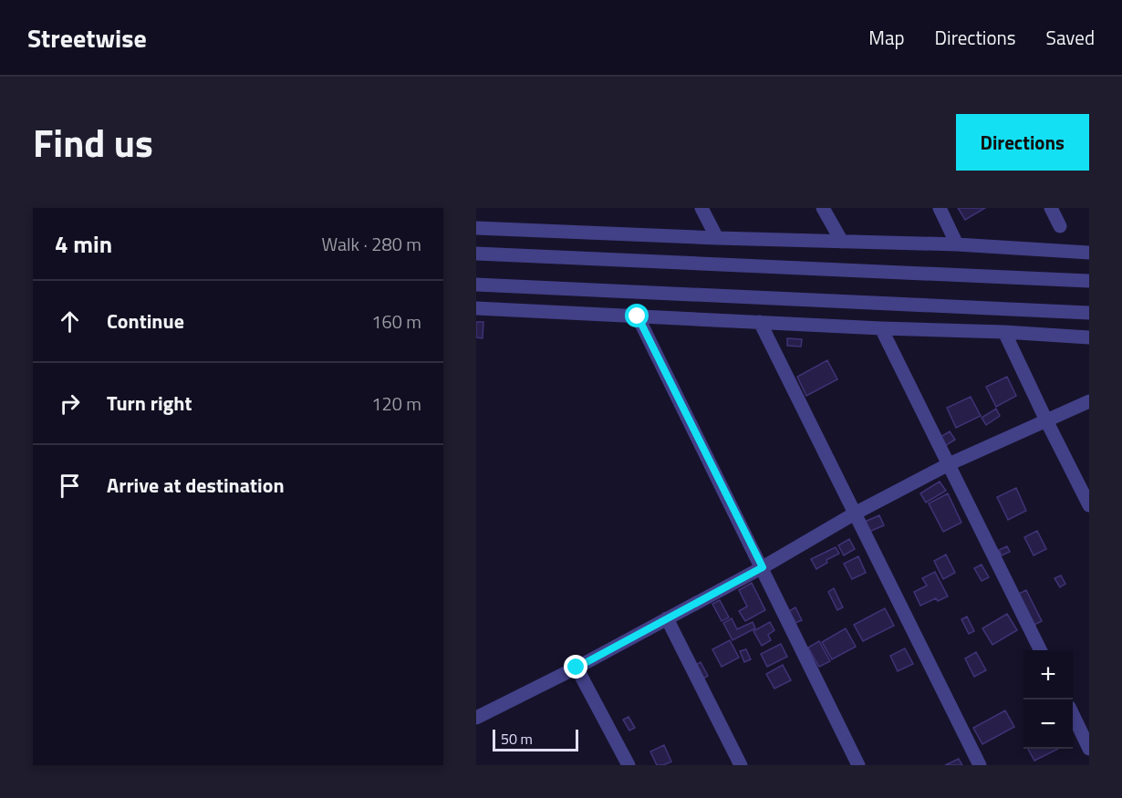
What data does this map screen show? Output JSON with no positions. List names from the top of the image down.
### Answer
{
  "scale_bar": "50 m",
  "page": {
    "header": "Streetwise",
    "nav": ["Map", "Directions", "Saved"],
    "title": "Find us",
    "buttons": "Directions",
    "heading": ["4 min", "Walk · 280 m"],
    "list": [
      ["Continue", "160 m"],
      ["Turn right", "120 m"],
      "Arrive at destination"
    ],
    "map_buttons": ["+", "−"],
    "scale": "50 m"
  }
}
